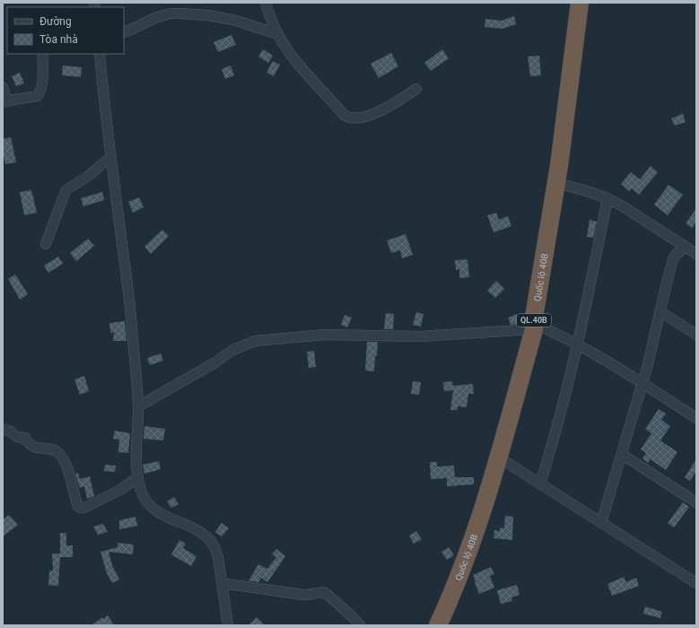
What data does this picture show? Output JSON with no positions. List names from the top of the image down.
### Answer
{
  "streets": {
    "highway": ["Quốc lộ 40B", "QL.40B"]
  },
  "legend": ["Đường", "Tòa nhà"]
}
